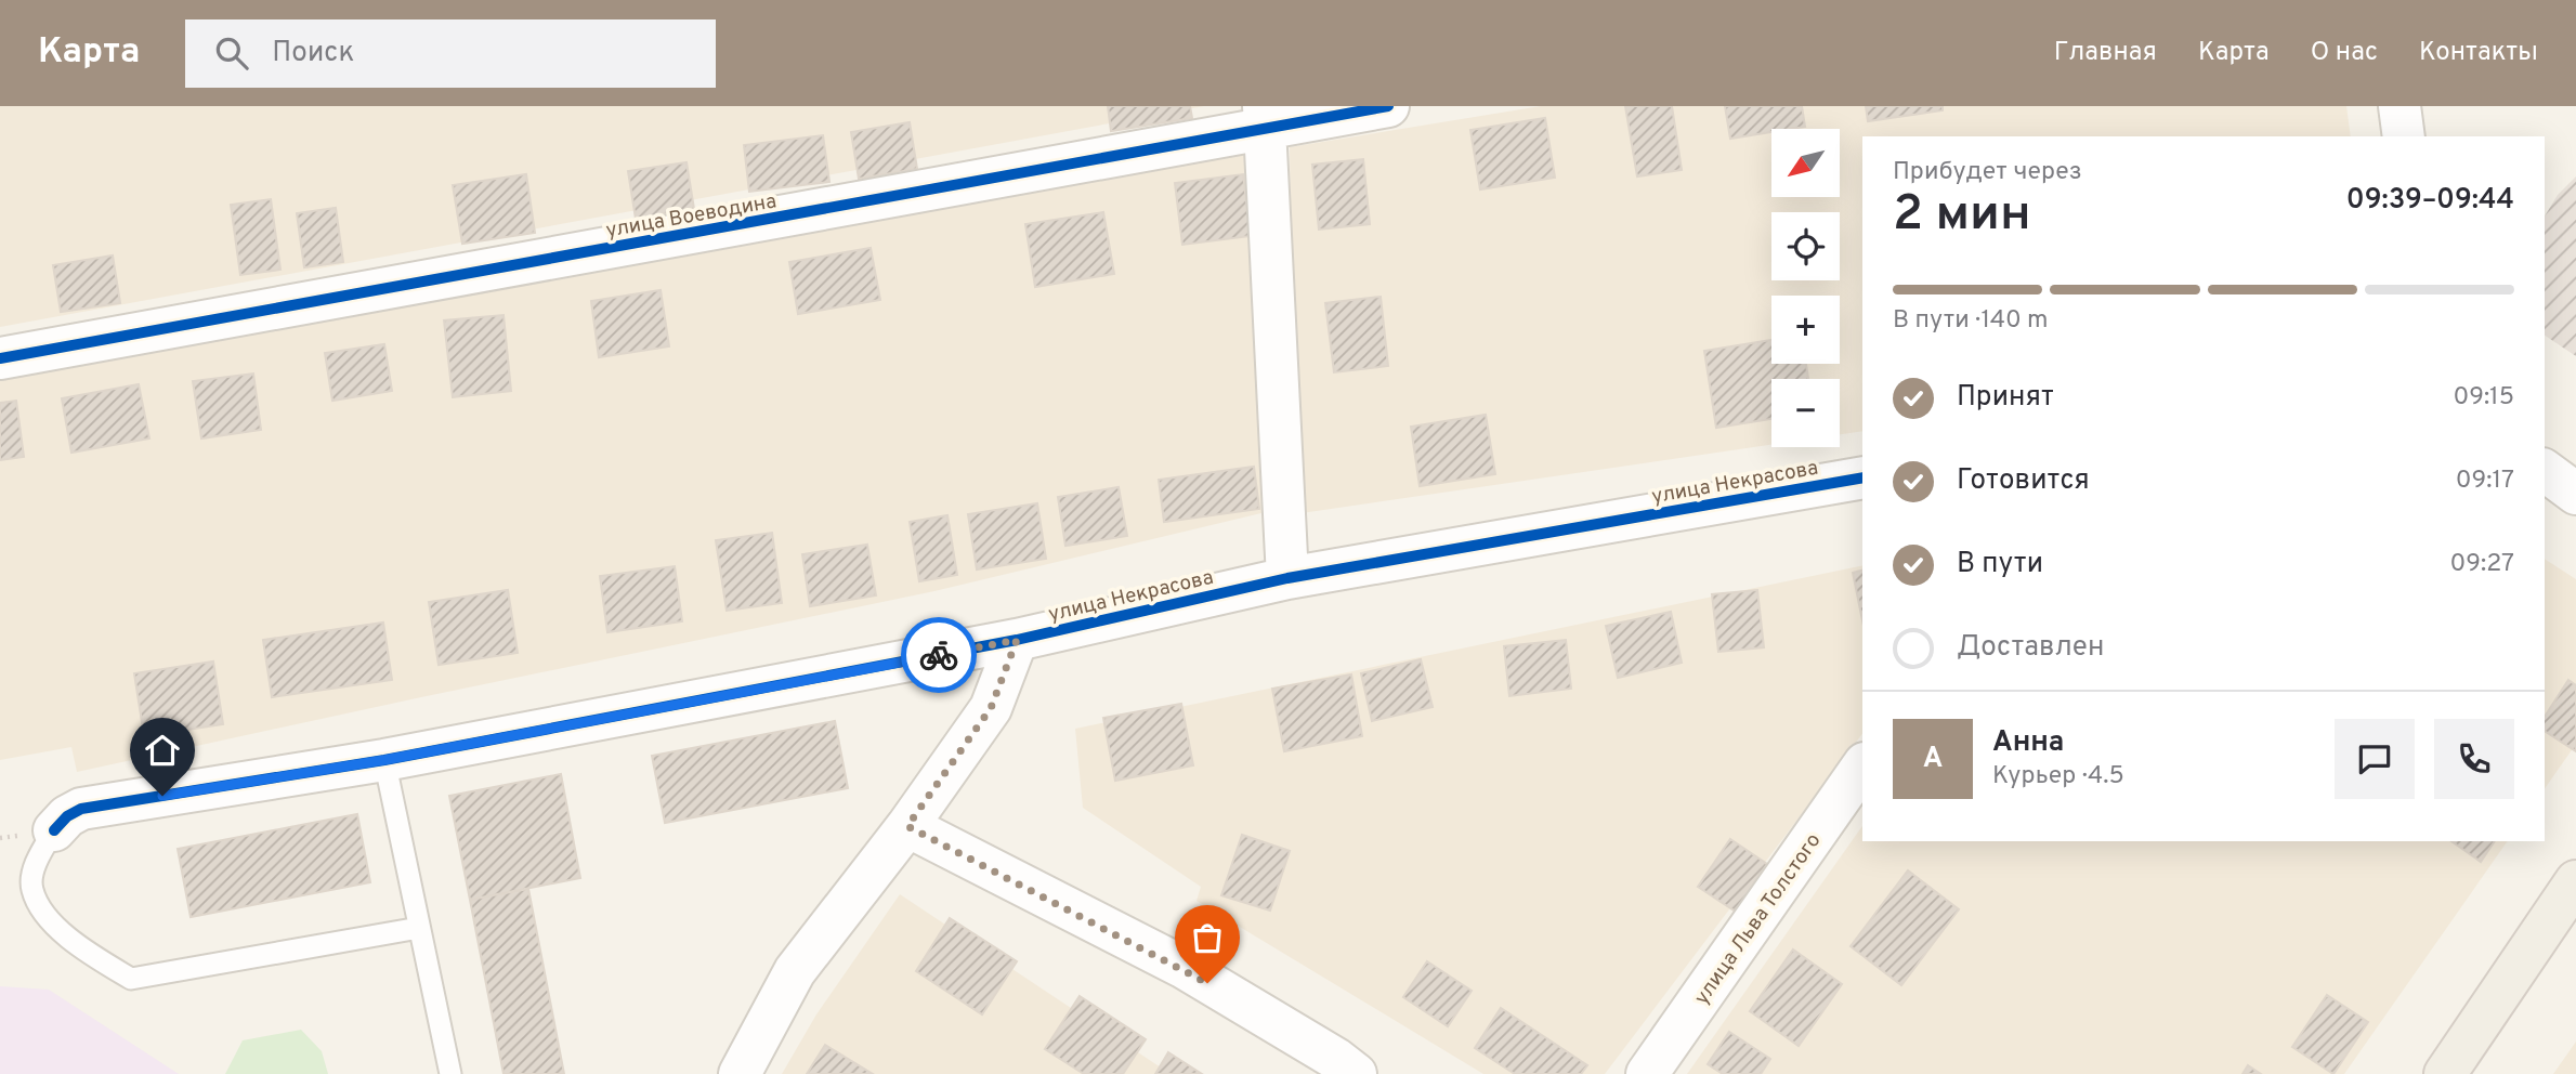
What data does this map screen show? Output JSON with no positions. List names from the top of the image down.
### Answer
{
  "streets": {
    "street": ["улица Воеводина", "улица Некрасова", "улица Льва Толстого"]
  },
  "north": "bottom left",
  "page": {
    "header": "Карта",
    "search": "Поиск",
    "nav": [
      "Главная",
      "Карта",
      "О нас",
      "Контакты"
    ],
    "map_buttons": ["+", "−"],
    "heading": ["2 мин", "Прибудет через", "09:39–09:44"],
    "panel": ["Анна", "Курьер · 4.5"],
    "bar": "В пути · 140 m",
    "list": [
      ["Принят", "09:15"],
      ["Готовится", "09:17"],
      ["В пути", "09:27"],
      "Доставлен"
    ],
    "round": "А"
  }
}
